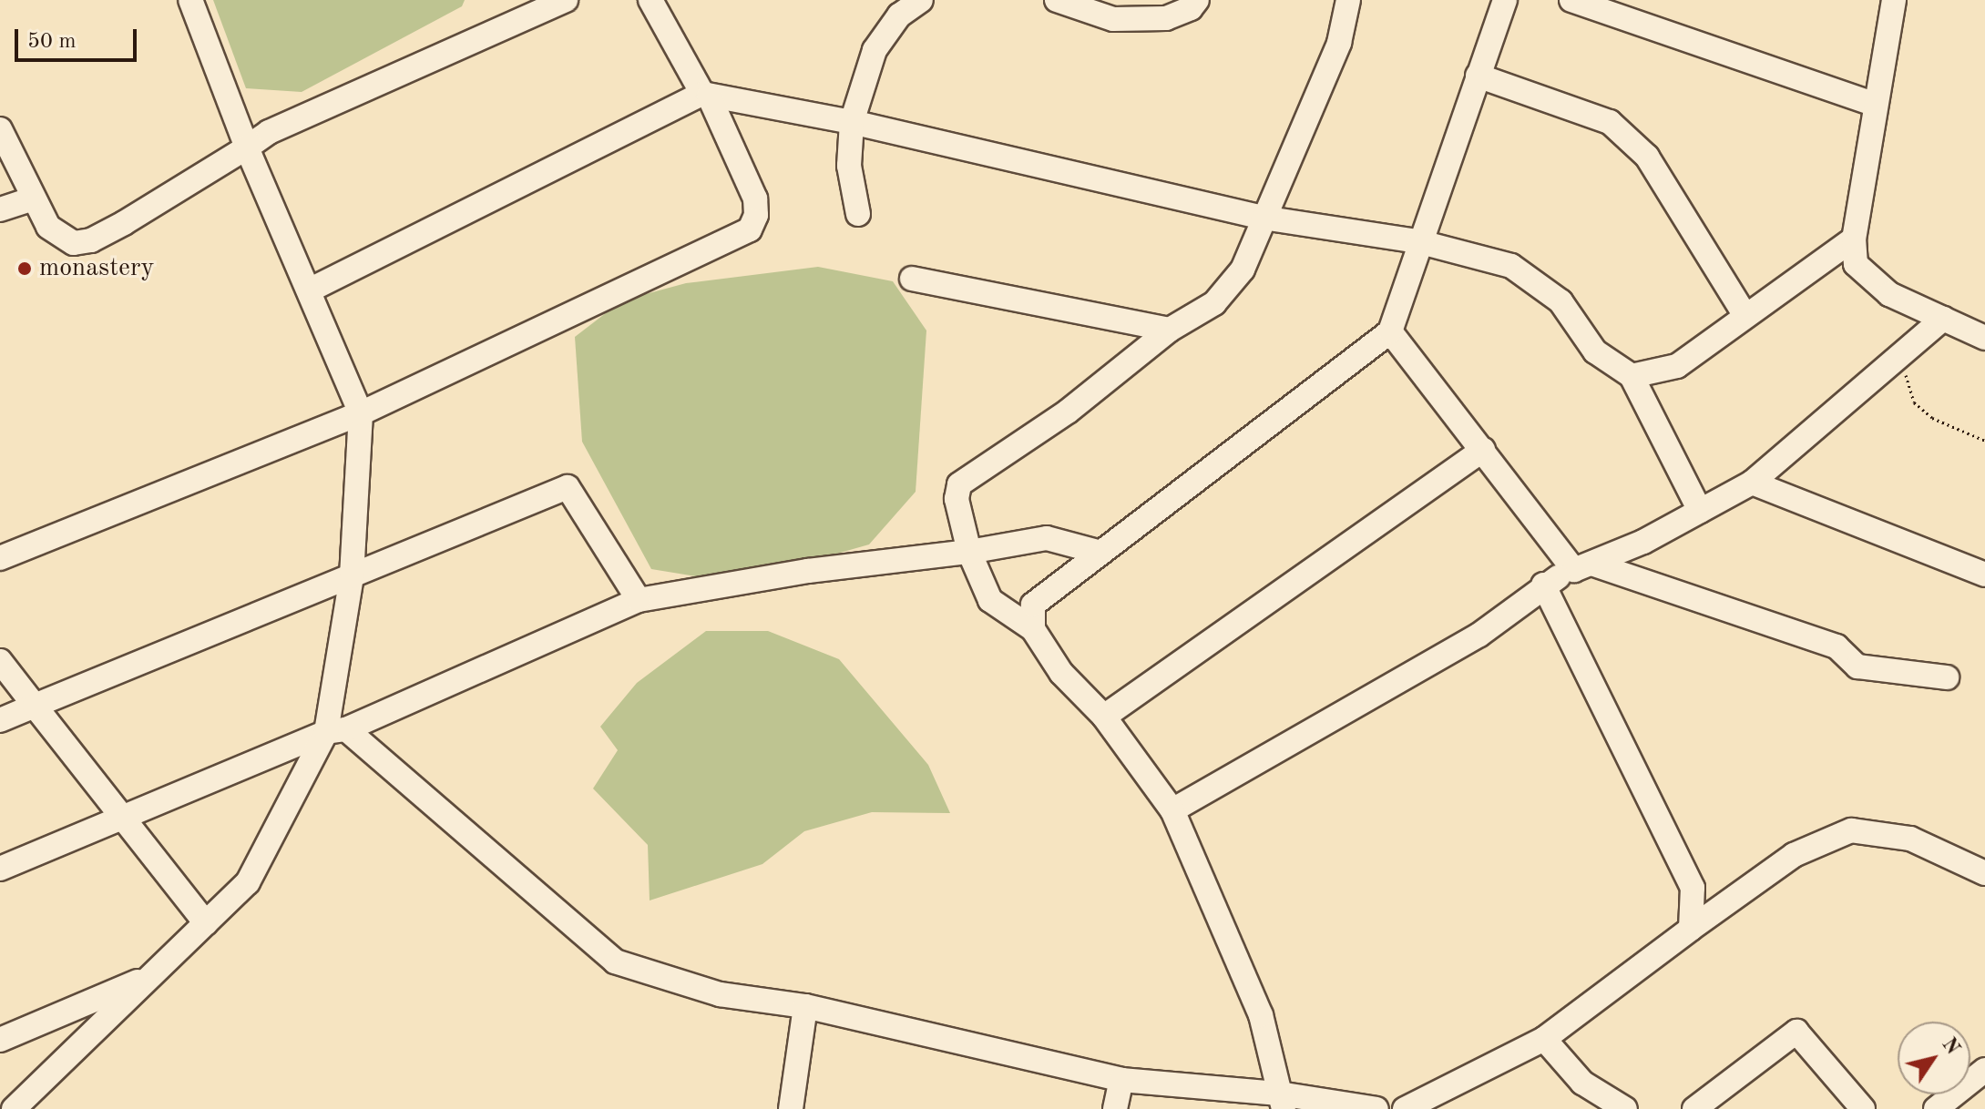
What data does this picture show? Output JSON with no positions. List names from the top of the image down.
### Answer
{
  "places": ["monastery"],
  "scale_bar": "50 m",
  "north": "top right"
}
